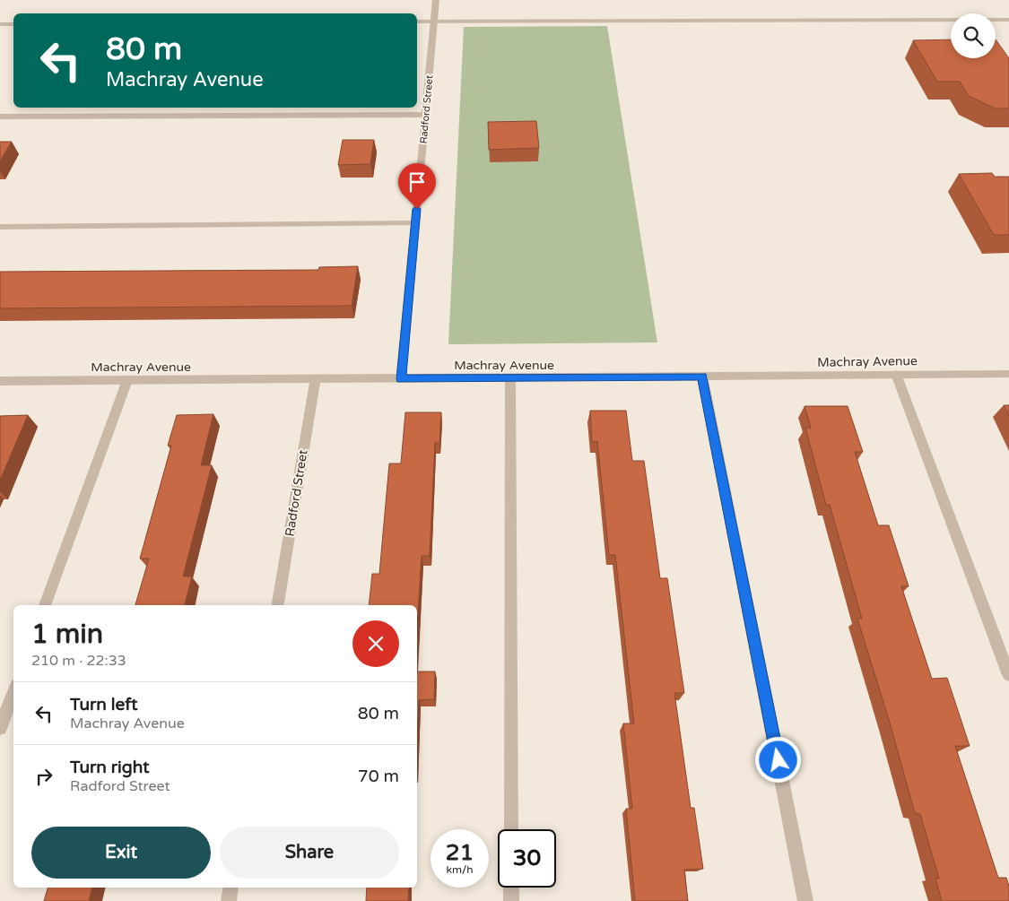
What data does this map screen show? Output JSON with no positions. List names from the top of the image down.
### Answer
{
  "streets": {
    "street": ["Radford Street", "Machray Avenue"]
  },
  "crossings": [
    ["Radford Street", "Machray Avenue"]
  ],
  "page": {
    "turn": ["80 m", "Machray Avenue"],
    "heading": ["1 min", "210 m · 22:33"],
    "list": [
      {
        "name": "Turn left",
        "note": "Machray Avenue",
        "value": "80 m"
      },
      {
        "name": "Turn right",
        "note": "Radford Street",
        "value": "70 m"
      }
    ],
    "buttons": ["Exit", "Share"],
    "speed": "21 km/h",
    "limit": "30"
  }
}
